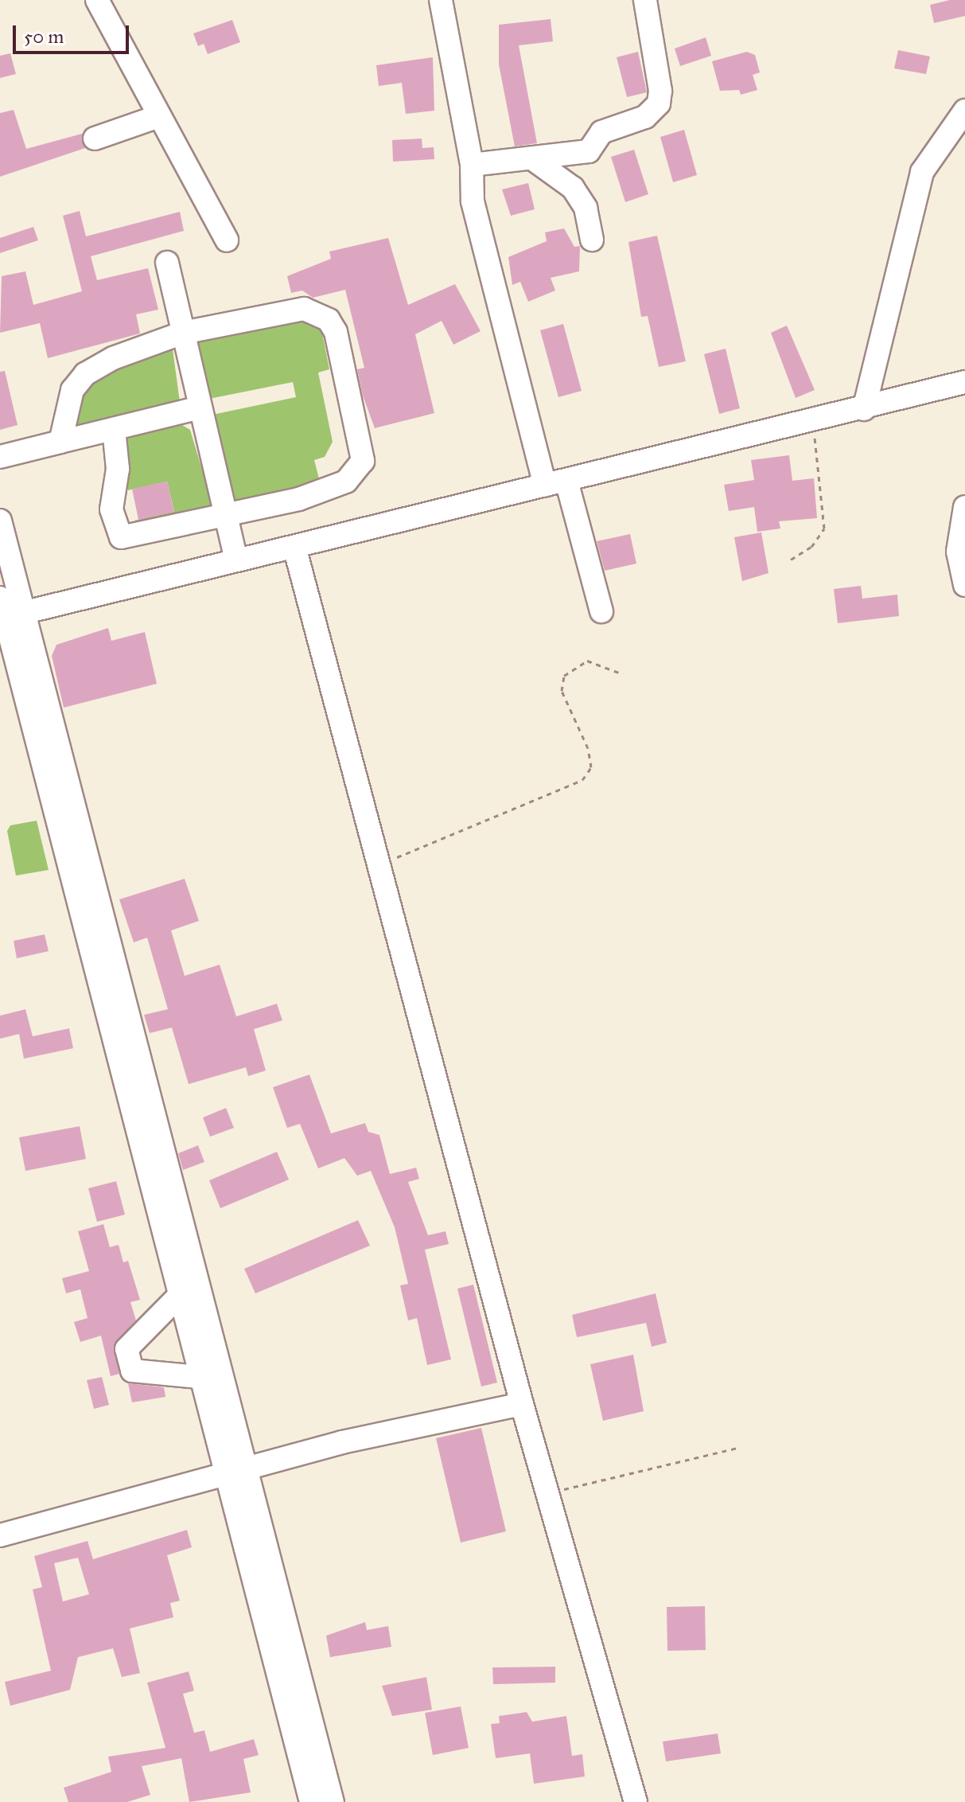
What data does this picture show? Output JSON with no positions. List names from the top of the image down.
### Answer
{
  "scale_bar": "50 m"
}
